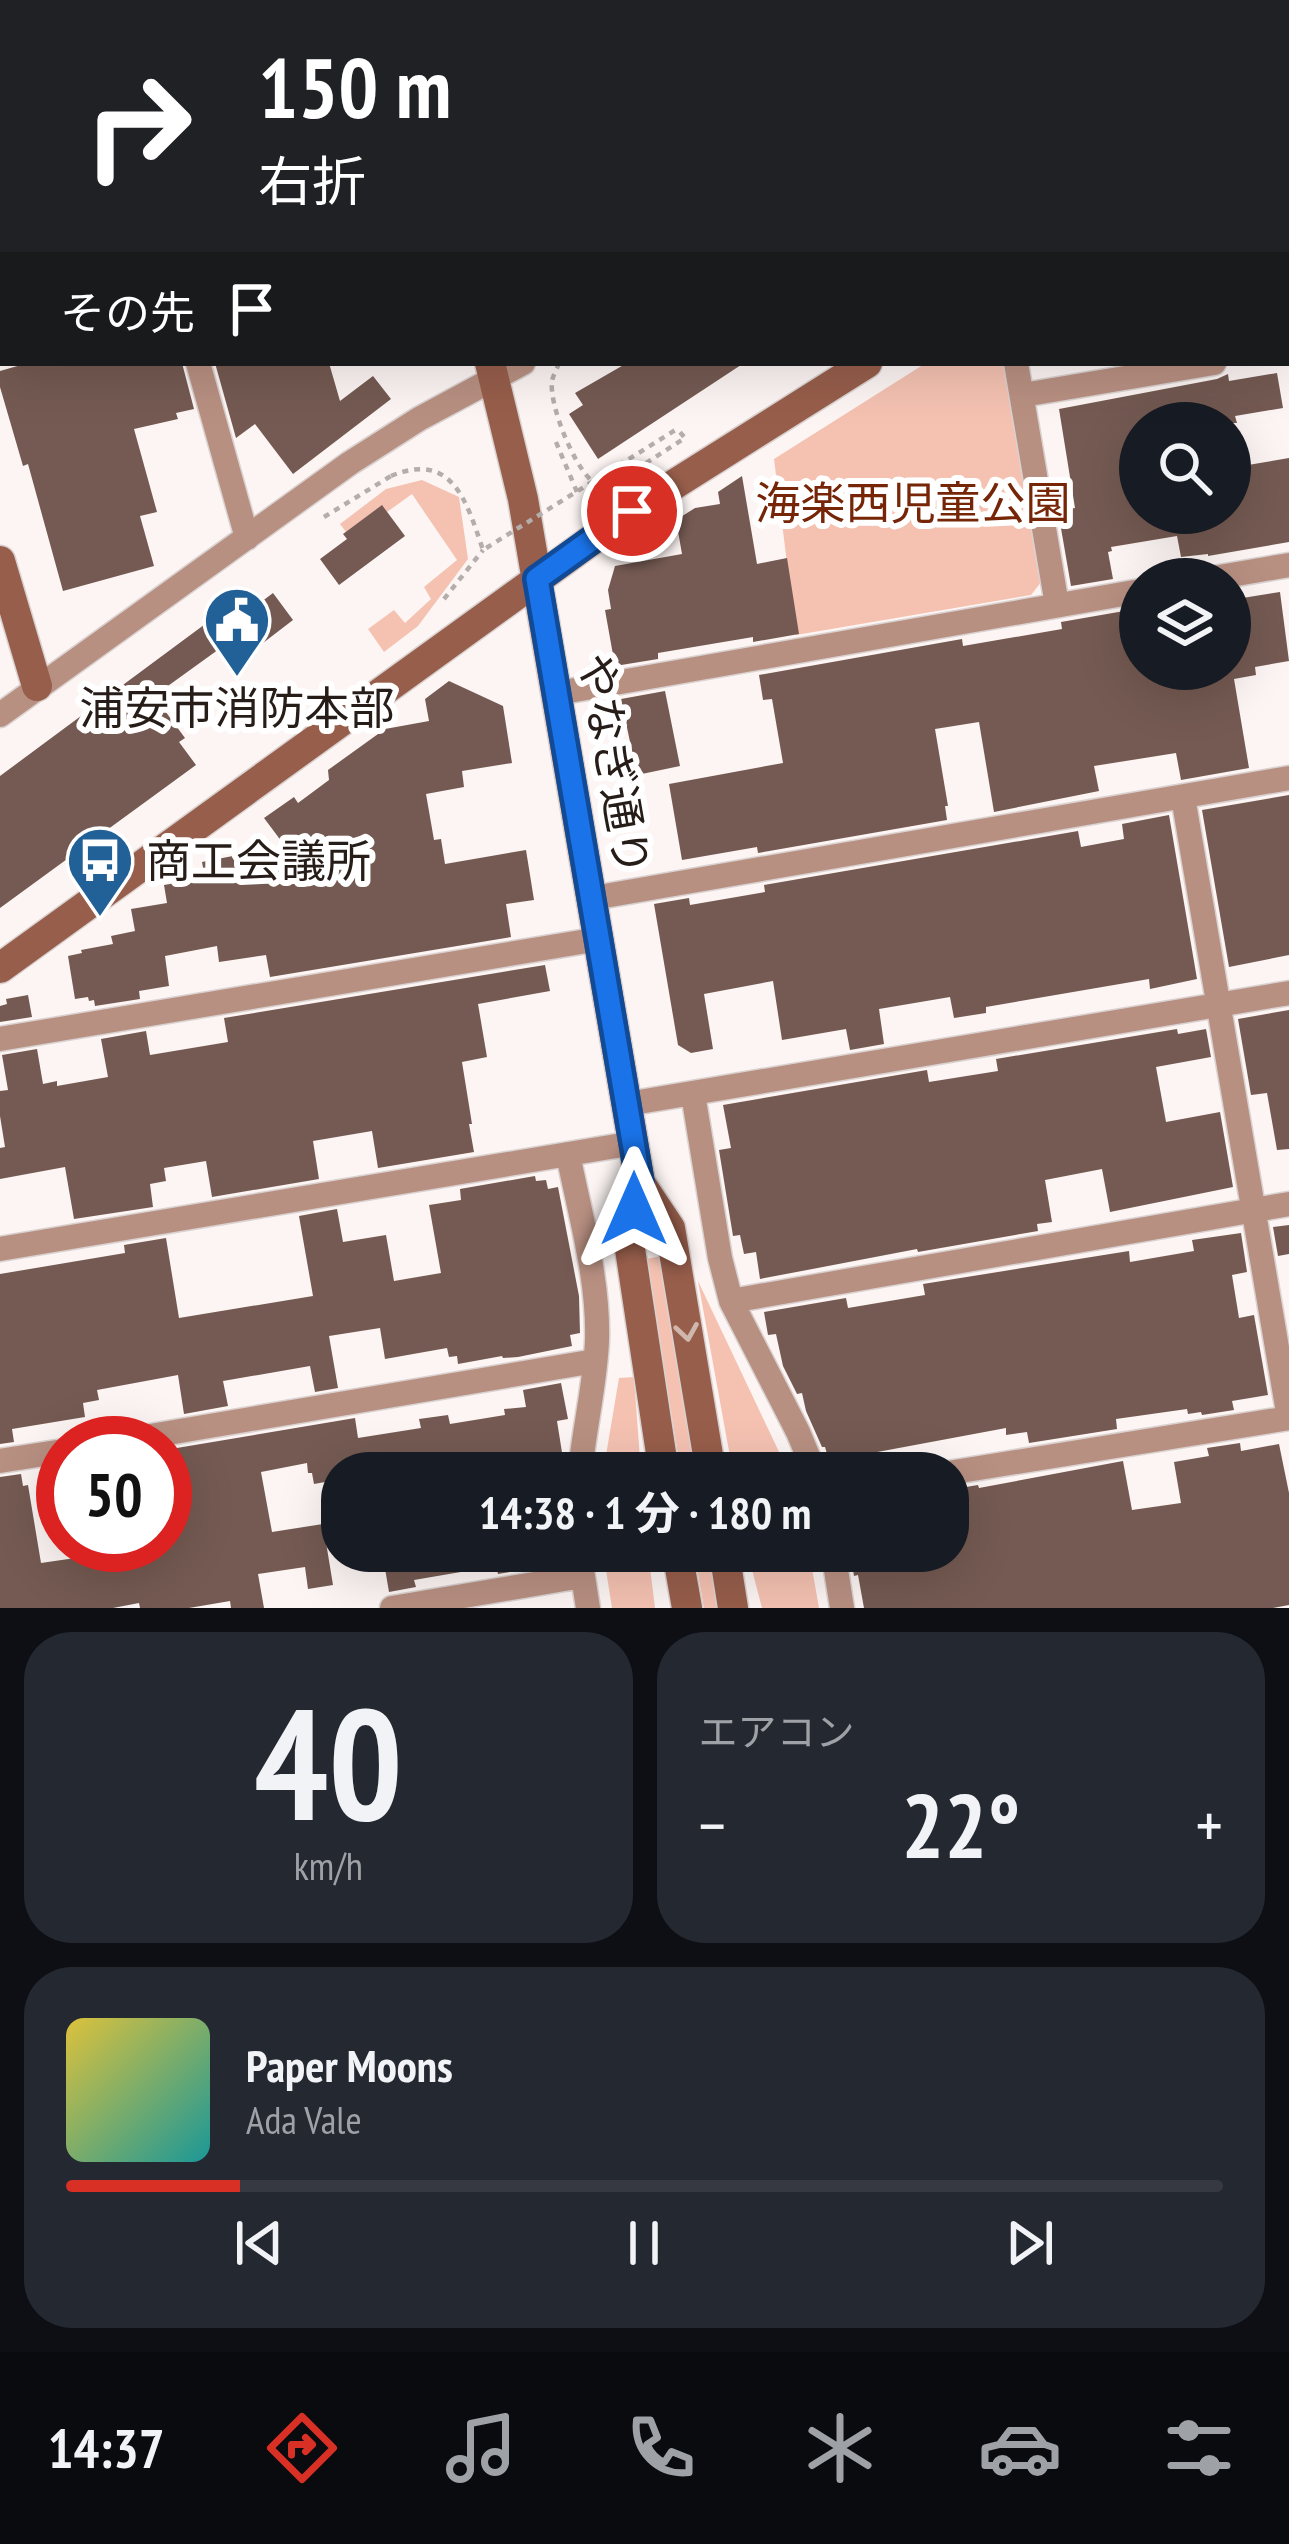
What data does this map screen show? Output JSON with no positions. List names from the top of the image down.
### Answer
{
  "streets": {
    "main road": ["やなぎ通り"]
  },
  "parks": ["海楽西児童公園"],
  "places": {
    "public building": ["浦安市消防本部"],
    "bus stop": ["商工会議所"]
  },
  "page": {
    "turn": ["150 m", "右折"],
    "then": "その先",
    "limit": "50",
    "trip": "14:38 · 1 分 · 180 m",
    "tile": [
      ["40", "km/h"],
      "エアコン"
    ],
    "heat": ["−", "22°", "+"],
    "song": ["Paper Moons", "Ada Vale"],
    "tabs": "14:37"
  }
}
